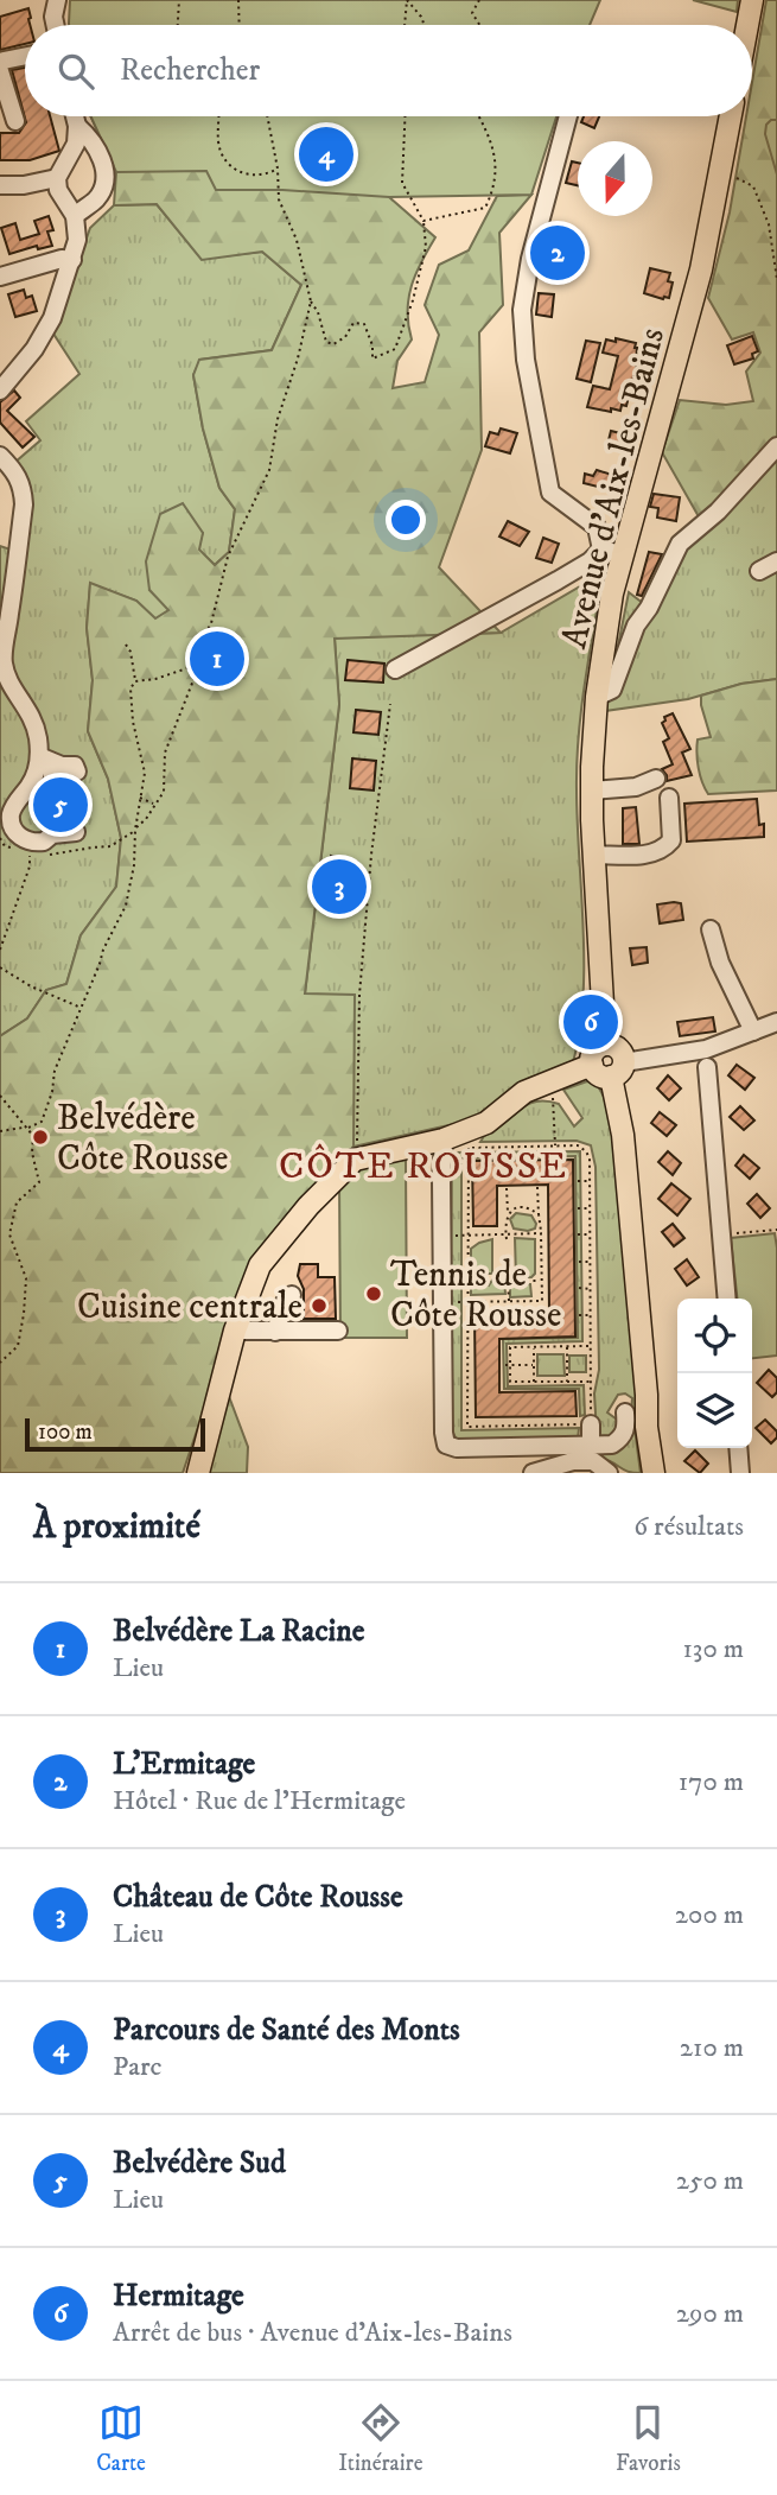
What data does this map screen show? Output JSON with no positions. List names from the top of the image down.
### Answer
{
  "streets": {
    "main road": ["Avenue d'Aix-les-Bains"]
  },
  "districts": ["CÔTE ROUSSE"],
  "places": ["Belvédère Côte Rousse", "Tennis de Côte Rousse", "Cuisine centrale"],
  "scale_bar": "100 m",
  "north": "bottom",
  "page": {
    "search": "Rechercher",
    "pins": [
      "4",
      "2",
      "1",
      "5",
      "3",
      "6"
    ],
    "scale": "100 m",
    "heading": ["À proximité", "6 résultats"],
    "list": [
      {
        "mark": "1",
        "name": "Belvédère La Racine",
        "note": "Lieu",
        "value": "130 m"
      },
      {
        "mark": "2",
        "name": "L'Ermitage",
        "note": "Hôtel · Rue de l'Hermitage",
        "value": "170 m"
      },
      {
        "mark": "3",
        "name": "Château de Côte Rousse",
        "note": "Lieu",
        "value": "200 m"
      },
      {
        "mark": "4",
        "name": "Parcours de Santé des Monts",
        "note": "Parc",
        "value": "210 m"
      },
      {
        "mark": "5",
        "name": "Belvédère Sud",
        "note": "Lieu",
        "value": "250 m"
      },
      {
        "mark": "6",
        "name": "Hermitage",
        "note": "Arrêt de bus · Avenue d'Aix-les-Bains",
        "value": "290 m"
      }
    ],
    "nav": ["Carte", "Itinéraire", "Favoris"]
  }
}
